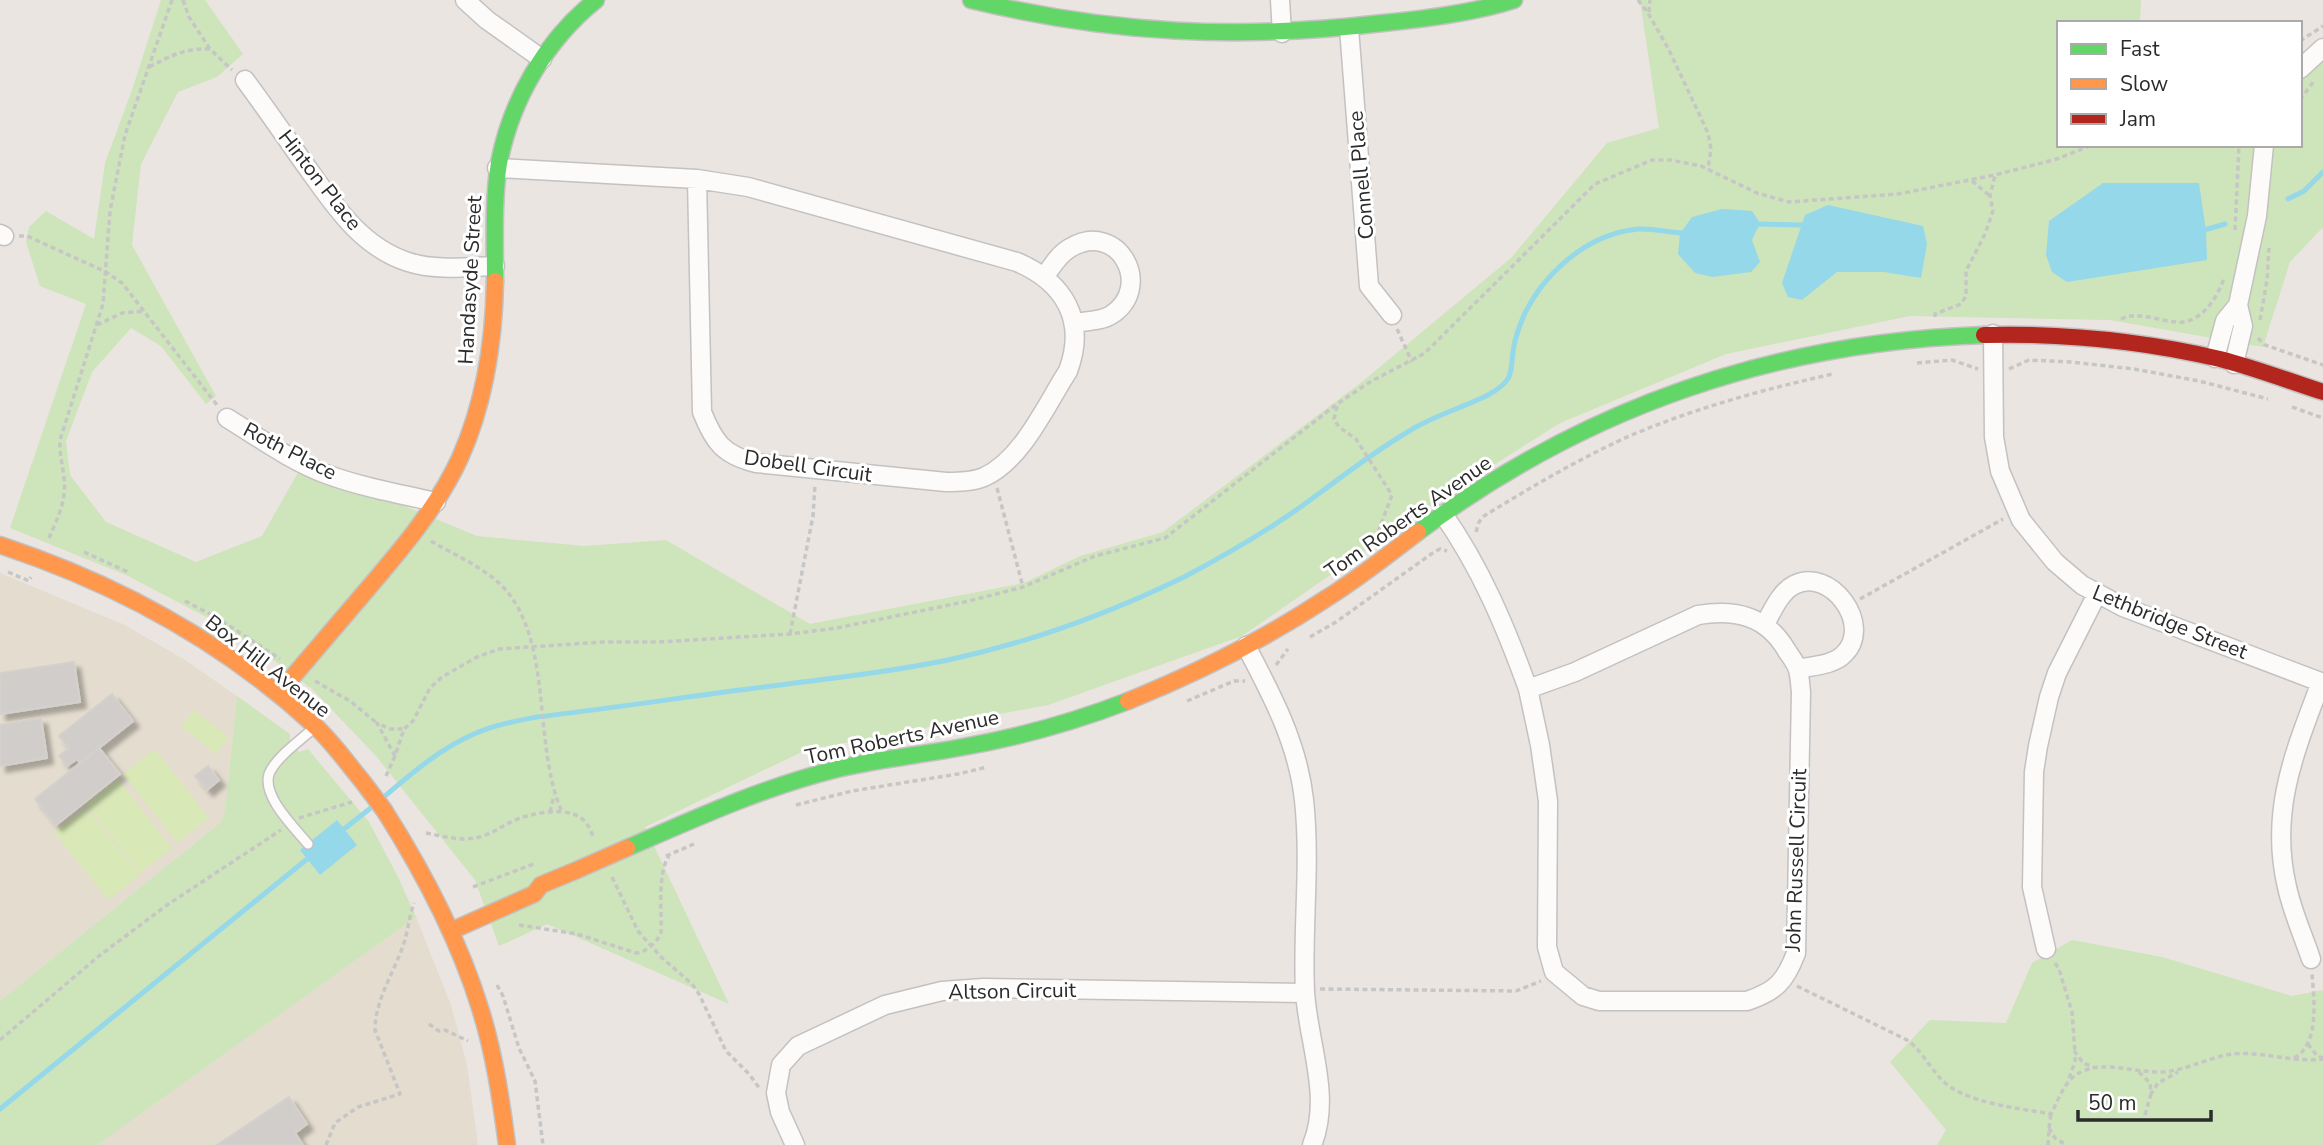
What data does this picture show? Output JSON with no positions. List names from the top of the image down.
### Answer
{
  "streets": {
    "street": [
      "Connell Place",
      "Hinton Place",
      "Handasyde Street",
      "Roth Place",
      "Dobell Circuit",
      "Tom Roberts Avenue",
      "Lethbridge Street",
      "Box Hill Avenue",
      "John Russell Circuit",
      "Altson Circuit"
    ]
  },
  "crossings": [
    ["Hinton Place", "Handasyde Street"],
    ["Handasyde Street", "Roth Place"],
    ["Handasyde Street", "Box Hill Avenue"],
    ["Tom Roberts Avenue", "Lethbridge Street"],
    ["Tom Roberts Avenue", "Box Hill Avenue"]
  ],
  "legend": ["Fast", "Slow", "Jam"],
  "scale_bar": "50 m"
}
